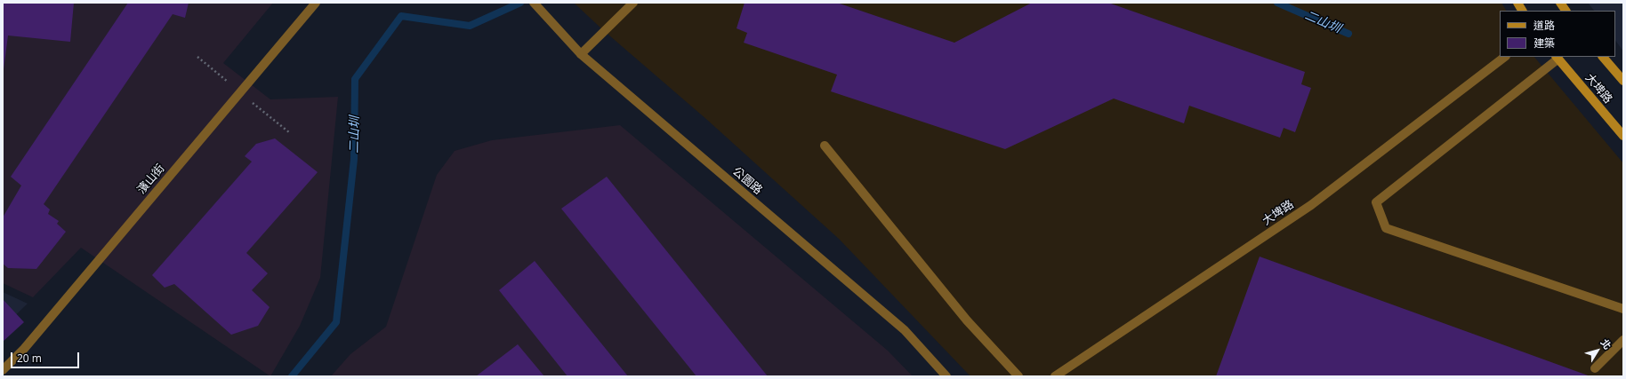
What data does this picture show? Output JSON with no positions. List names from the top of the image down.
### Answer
{
  "streets": {
    "main road": ["大埤路"],
    "street": ["濱山街", "公園路"]
  },
  "water": ["二山圳"],
  "legend": ["道路", "建築"],
  "scale_bar": "20 m",
  "north": "top right"
}
